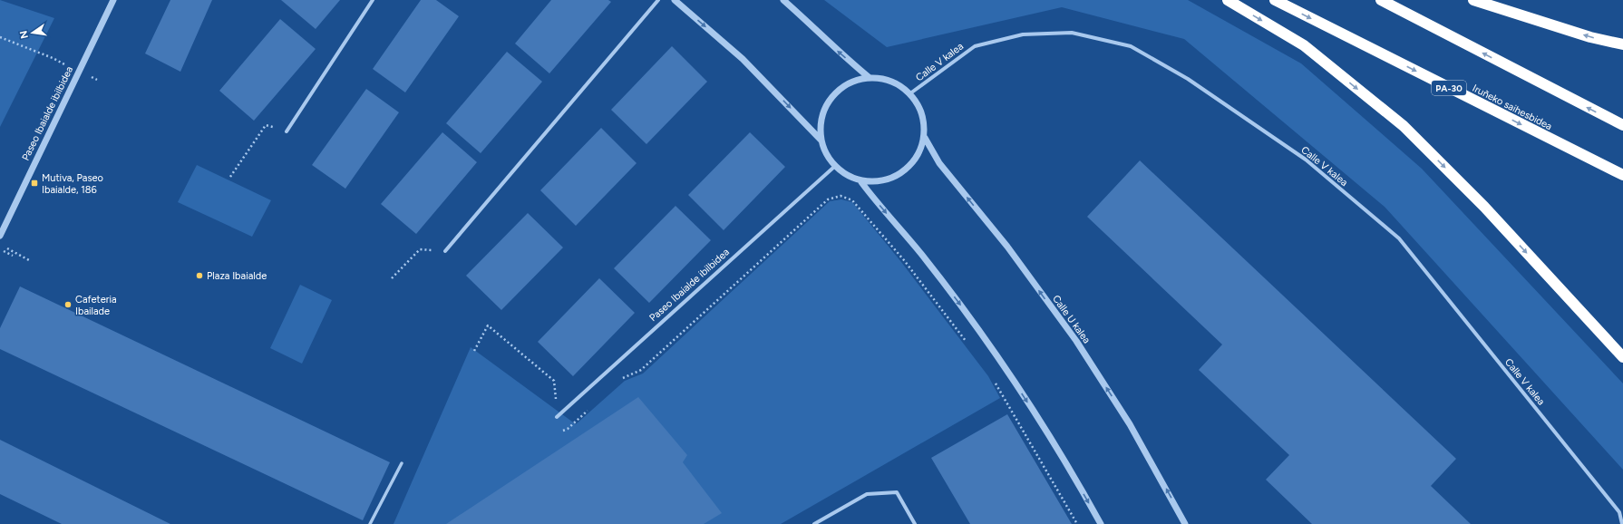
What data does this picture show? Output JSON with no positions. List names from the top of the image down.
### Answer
{
  "streets": {
    "highway": ["PA-30", "Iruñeko saihesbidea"],
    "street": ["Calle V kalea", "Paseo Ibaialde ibilbidea", "Calle U kalea"]
  },
  "crossings": [
    ["Calle V kalea", "Paseo Ibaialde ibilbidea"],
    ["Calle V kalea", "Calle U kalea"],
    ["Paseo Ibaialde ibilbidea", "Calle U kalea"]
  ],
  "one_way": ["Calle U kalea"],
  "places": {
    "transit": ["Mutiva, Paseo Ibaialde, 186"],
    "other": ["Plaza Ibaialde", "Cafeteria Ibailade"]
  },
  "north": "left"
}
